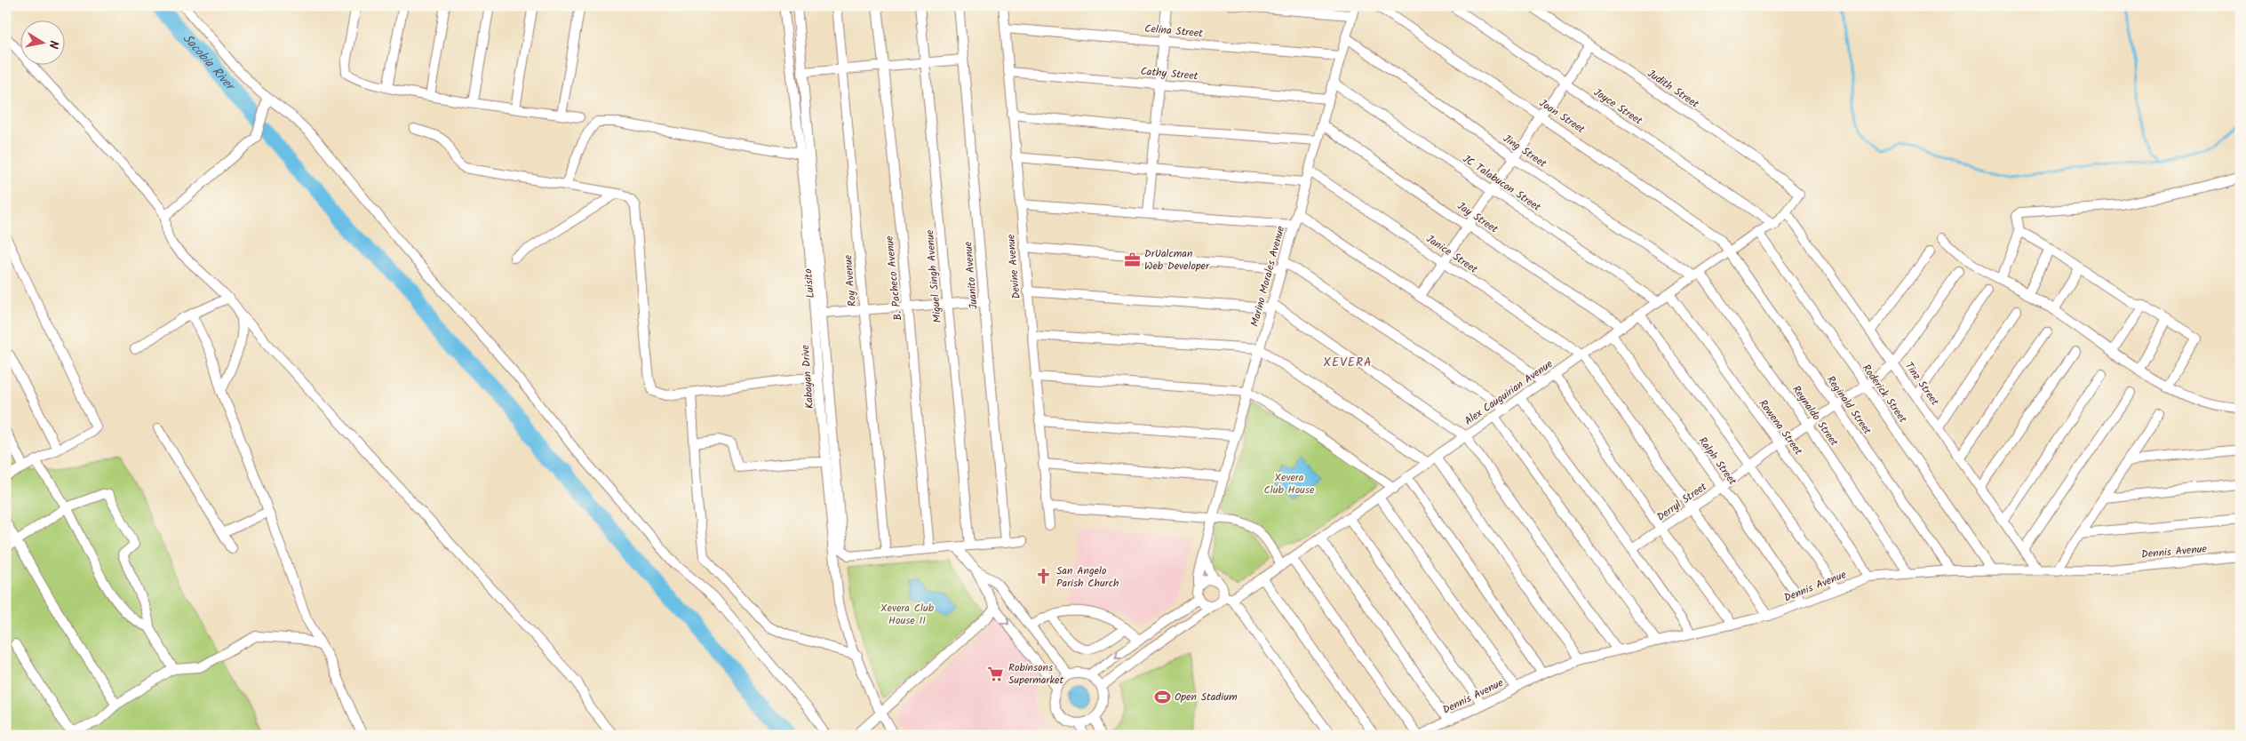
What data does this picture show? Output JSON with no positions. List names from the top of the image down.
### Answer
{
  "streets": {
    "street": [
      "Celina Street",
      "Cathy Street",
      "Judith Street",
      "Joyce Street",
      "Joan Street",
      "Jing Street",
      "JC Talabucon Street",
      "Jay Street",
      "Janice Street",
      "Devine Avenue",
      "Juanito Avenue",
      "Miguel Singh Avenue",
      "Marino Morales Avenue",
      "B. Pacheco Avenue",
      "Roy Avenue",
      "Luisito",
      "Kabayan Drive",
      "Tinz Street",
      "Alex Cauguirian Avenue",
      "Roderick Street",
      "Reginald Street",
      "Reynaldo Street",
      "Rowena Street",
      "Ralph Street",
      "Derryl Street",
      "Dennis Avenue"
    ]
  },
  "crossings": [
    ["Celina Street", "Devine Avenue"],
    ["Celina Street", "Marino Morales Avenue"],
    ["Cathy Street", "Devine Avenue"],
    ["Cathy Street", "Marino Morales Avenue"],
    ["Judith Street", "Alex Cauguirian Avenue"],
    ["Joyce Street", "Alex Cauguirian Avenue"],
    ["Joan Street", "Alex Cauguirian Avenue"],
    ["Joan Street", "Reginald Street"],
    ["Jing Street", "Marino Morales Avenue"],
    ["Jing Street", "Alex Cauguirian Avenue"],
    ["Jing Street", "Reynaldo Street"],
    ["JC Talabucon Street", "Marino Morales Avenue"],
    ["JC Talabucon Street", "Alex Cauguirian Avenue"],
    ["Jay Street", "Marino Morales Avenue"],
    ["Jay Street", "Alex Cauguirian Avenue"],
    ["Janice Street", "Marino Morales Avenue"],
    ["Janice Street", "Alex Cauguirian Avenue"],
    ["Janice Street", "Derryl Street"],
    ["Janice Street", "Dennis Avenue"],
    ["Marino Morales Avenue", "Alex Cauguirian Avenue"],
    ["Roy Avenue", "Luisito"],
    ["Tinz Street", "Alex Cauguirian Avenue"],
    ["Tinz Street", "Derryl Street"],
    ["Tinz Street", "Dennis Avenue"],
    ["Alex Cauguirian Avenue", "Roderick Street"],
    ["Alex Cauguirian Avenue", "Reginald Street"],
    ["Alex Cauguirian Avenue", "Reynaldo Street"],
    ["Alex Cauguirian Avenue", "Rowena Street"],
    ["Alex Cauguirian Avenue", "Ralph Street"],
    ["Roderick Street", "Derryl Street"],
    ["Roderick Street", "Dennis Avenue"],
    ["Reginald Street", "Derryl Street"],
    ["Reginald Street", "Dennis Avenue"],
    ["Reynaldo Street", "Derryl Street"],
    ["Reynaldo Street", "Dennis Avenue"],
    ["Rowena Street", "Derryl Street"],
    ["Rowena Street", "Dennis Avenue"],
    ["Ralph Street", "Derryl Street"],
    ["Ralph Street", "Dennis Avenue"]
  ],
  "districts": ["XEVERA"],
  "water": ["Sacobia River"],
  "parks": ["Xevera Club House", "Xevera Club House II"],
  "places": {
    "office": ["DrUalcman Web Developer"],
    "church": ["San Angelo Parish Church"],
    "supermarket": ["Robinsons Supermarket"],
    "sports": ["Open Stadium"]
  },
  "north": "right"
}
